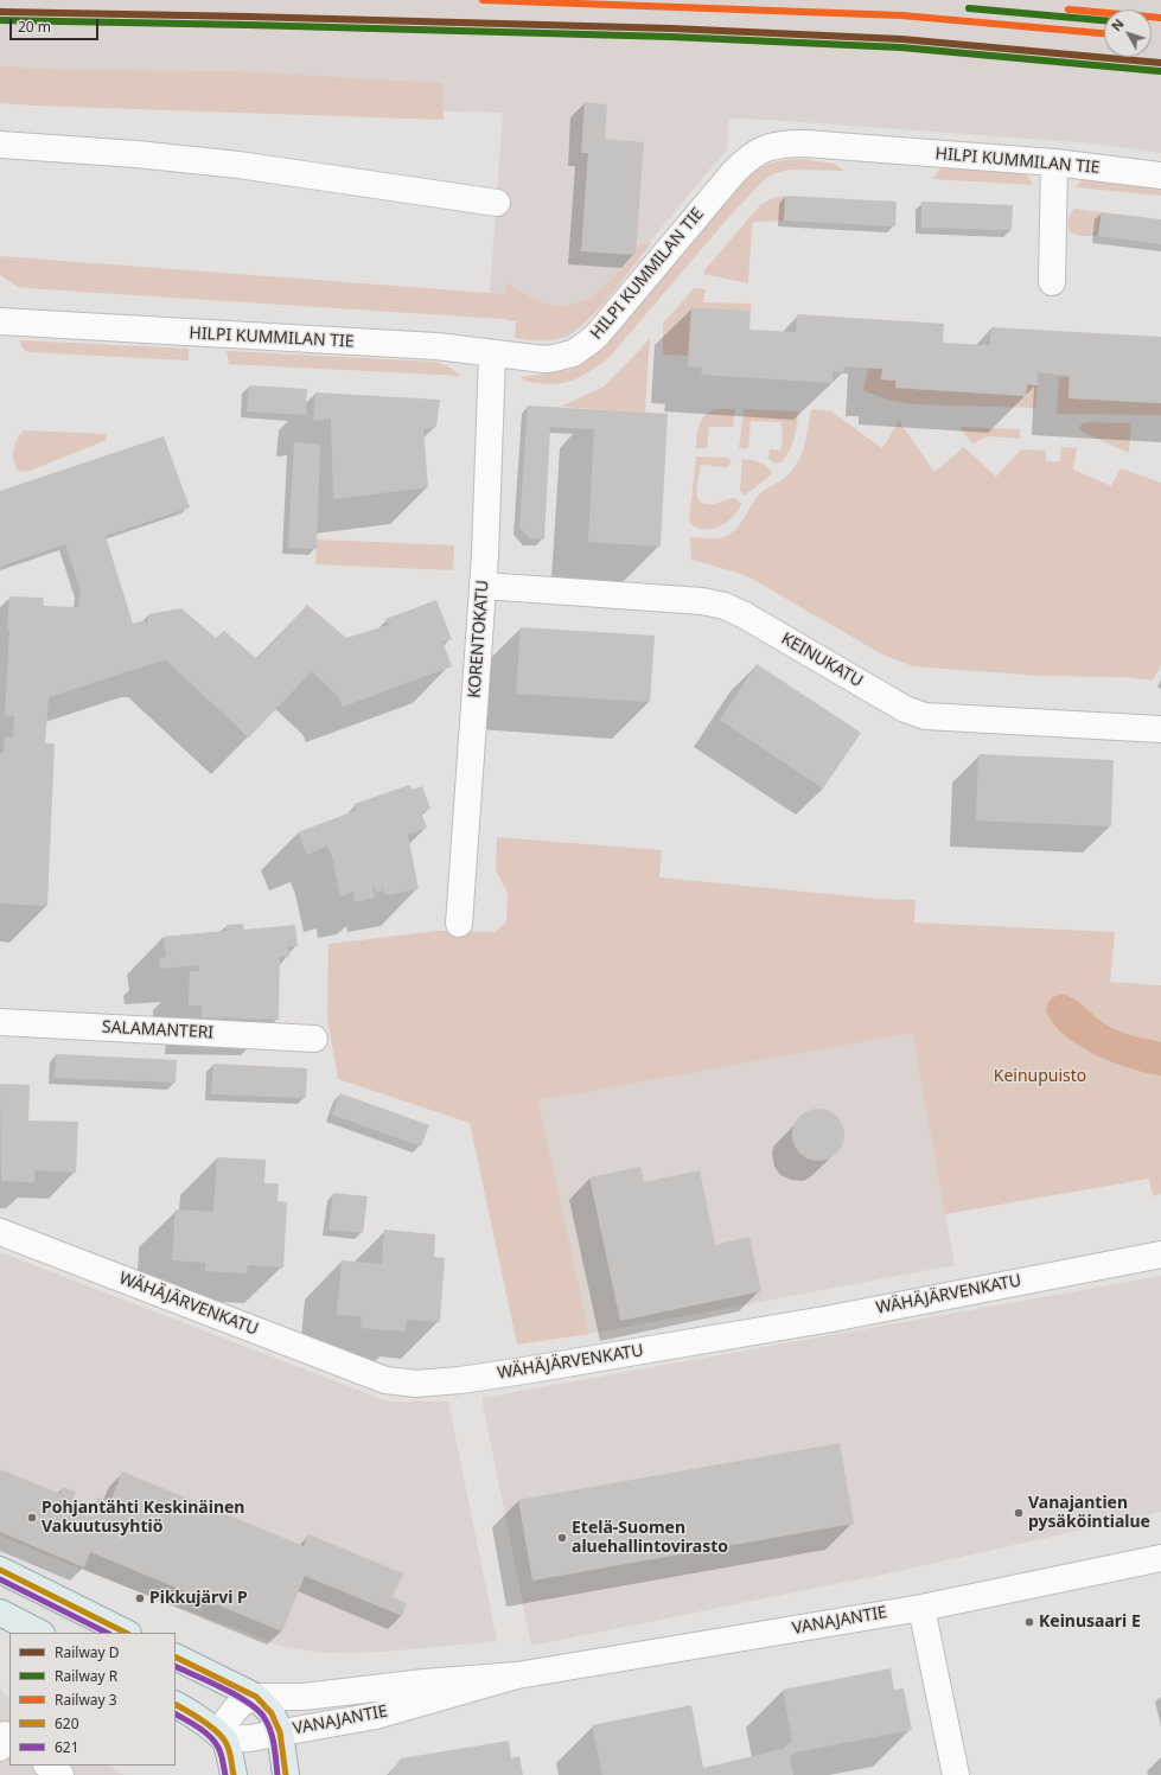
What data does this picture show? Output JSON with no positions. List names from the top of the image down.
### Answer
{
  "streets": {
    "street": [
      "HILPI KUMMILAN TIE",
      "KORENTOKATU",
      "KEINUKATU",
      "SALAMANTERI",
      "WÄHÄJÄRVENKATU",
      "VANAJANTIE"
    ]
  },
  "crossings": [
    ["HILPI KUMMILAN TIE", "KORENTOKATU"],
    ["KORENTOKATU", "KEINUKATU"]
  ],
  "parks": ["Keinupuisto"],
  "places": [
    "Vanajantien pysäköintialue",
    "Pohjantähti Keskinäinen Vakuutusyhtiö",
    "Etelä-Suomen aluehallintovirasto",
    "Pikkujärvi P",
    "Keinusaari E"
  ],
  "lines": [
    "rail line 3",
    "rail line R",
    "rail line D",
    "transit line 620",
    "transit line 621"
  ],
  "legend": [
    "Railway D",
    "Railway R",
    "Railway 3",
    "620",
    "621"
  ],
  "scale_bar": "20 m",
  "north": "top left"
}
